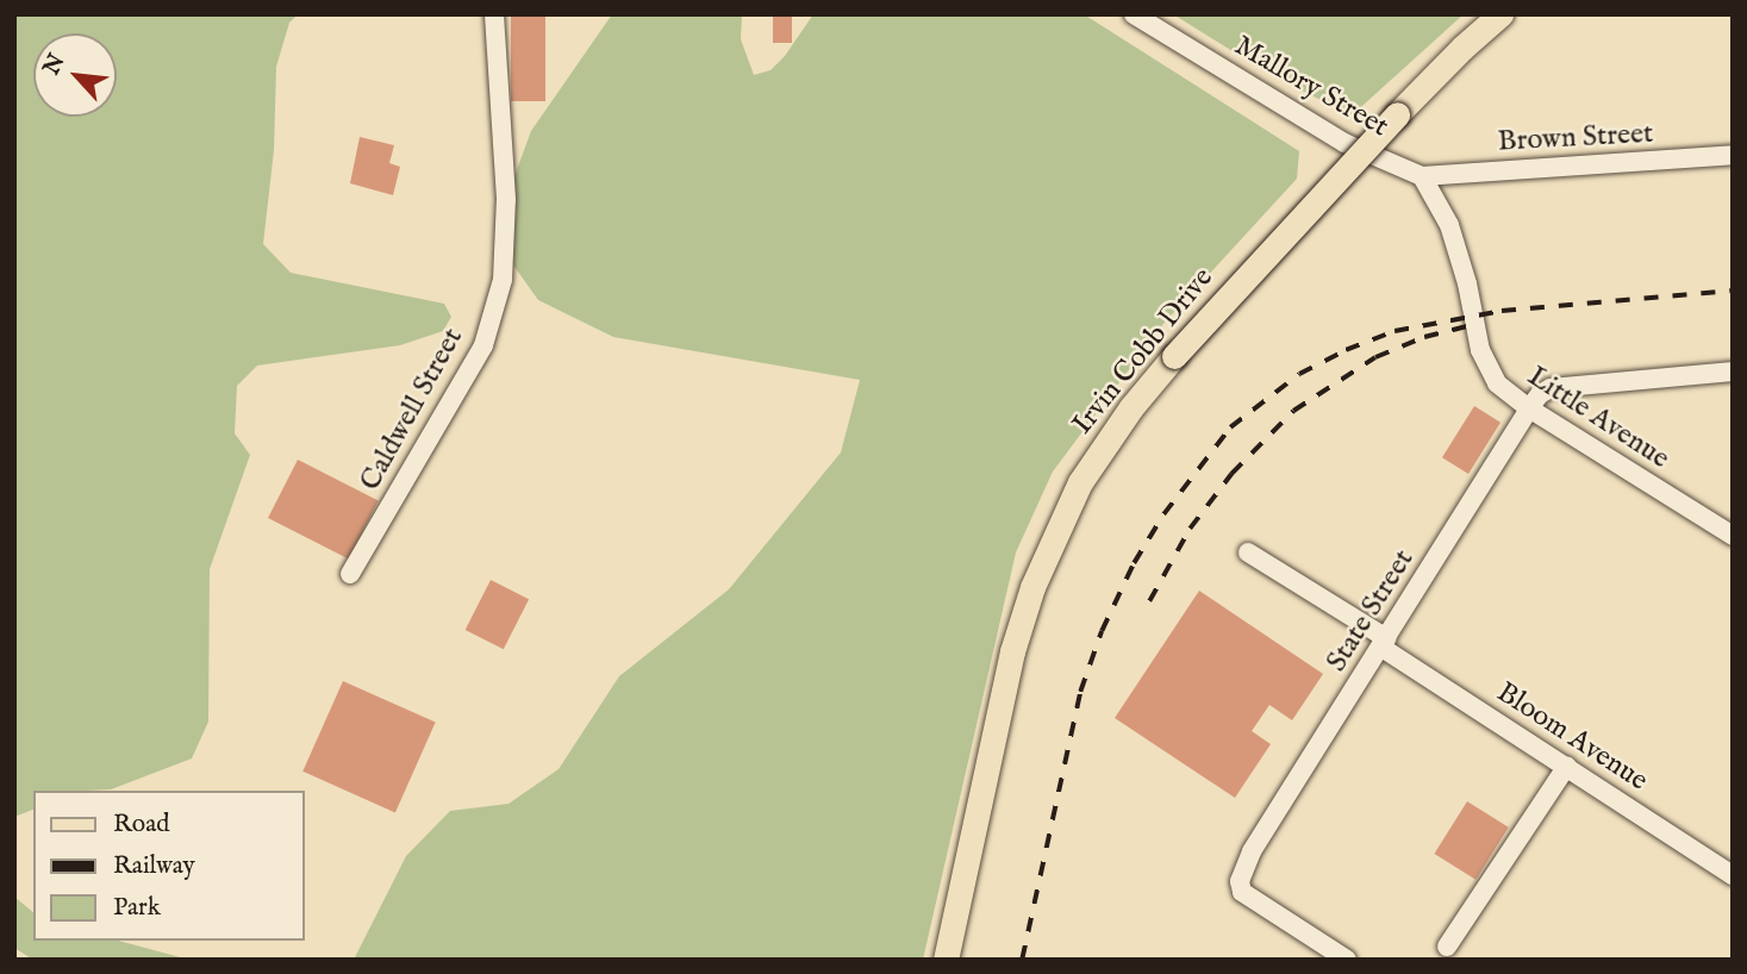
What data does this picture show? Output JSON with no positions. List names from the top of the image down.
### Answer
{
  "streets": {
    "main road": ["Irvin Cobb Drive"],
    "street": [
      "Mallory Street",
      "Brown Street",
      "Caldwell Street",
      "Little Avenue",
      "State Street",
      "Bloom Avenue"
    ]
  },
  "crossings": [
    ["Mallory Street", "Brown Street"],
    ["Mallory Street", "Little Avenue"],
    ["Brown Street", "Little Avenue"],
    ["Little Avenue", "State Street"],
    ["State Street", "Bloom Avenue"]
  ],
  "legend": ["Road", "Railway", "Park"],
  "north": "top left"
}
